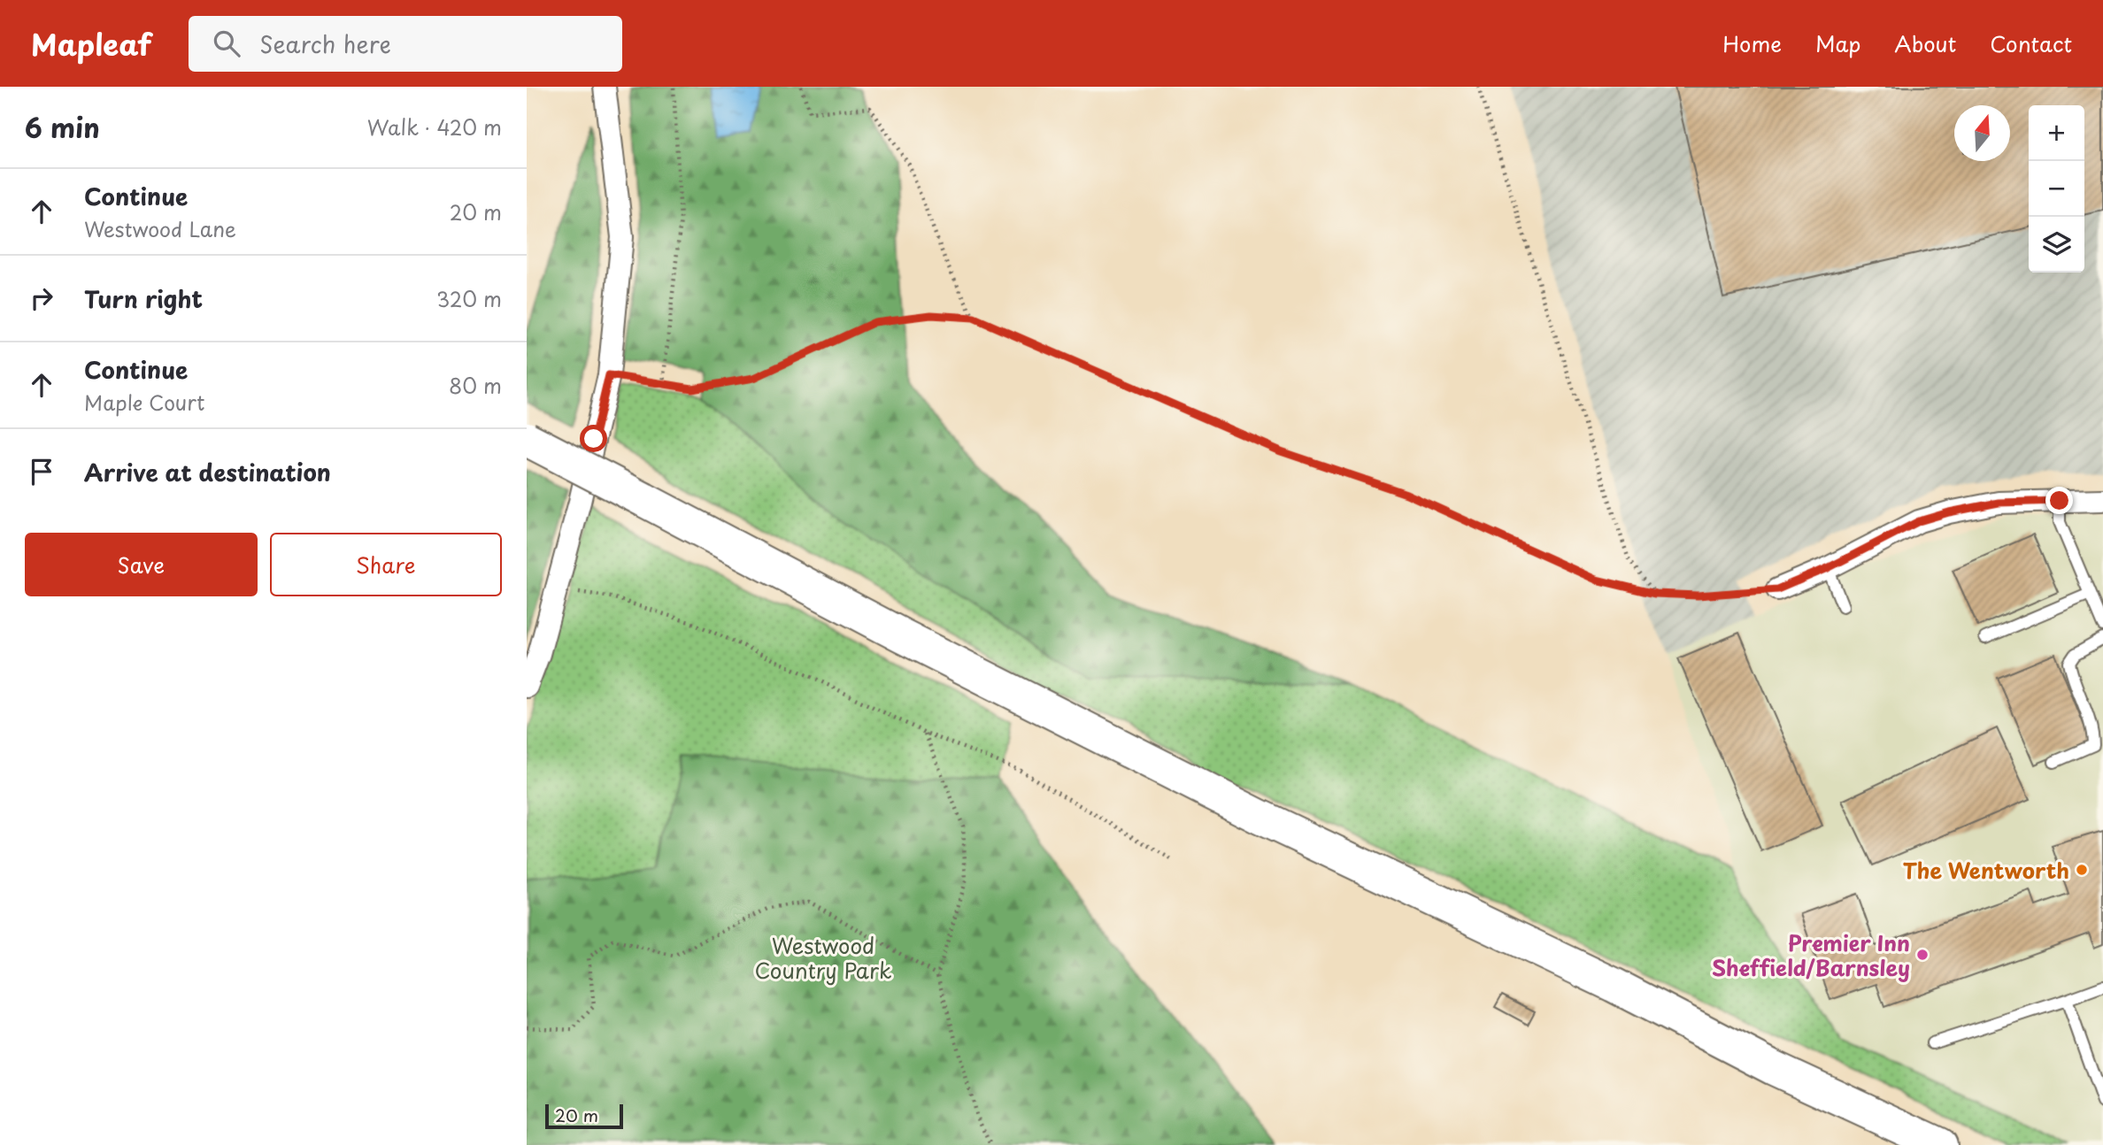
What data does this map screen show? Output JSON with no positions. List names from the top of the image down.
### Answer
{
  "parks": ["Westwood Country Park"],
  "places": ["The Wentworth", "Premier Inn Sheffield/Barnsley"],
  "scale_bar": "20 m",
  "north": "top",
  "page": {
    "header": "Mapleaf",
    "search": "Search here",
    "nav": [
      "Home",
      "Map",
      "About",
      "Contact"
    ],
    "heading": ["6 min", "Walk · 420 m"],
    "map_buttons": ["+", "−"],
    "list": [
      ["Continue", "Westwood Lane", "20 m"],
      ["Turn right", "320 m"],
      ["Continue", "Maple Court", "80 m"],
      "Arrive at destination"
    ],
    "buttons": ["Save", "Share"],
    "scale": "20 m"
  }
}
